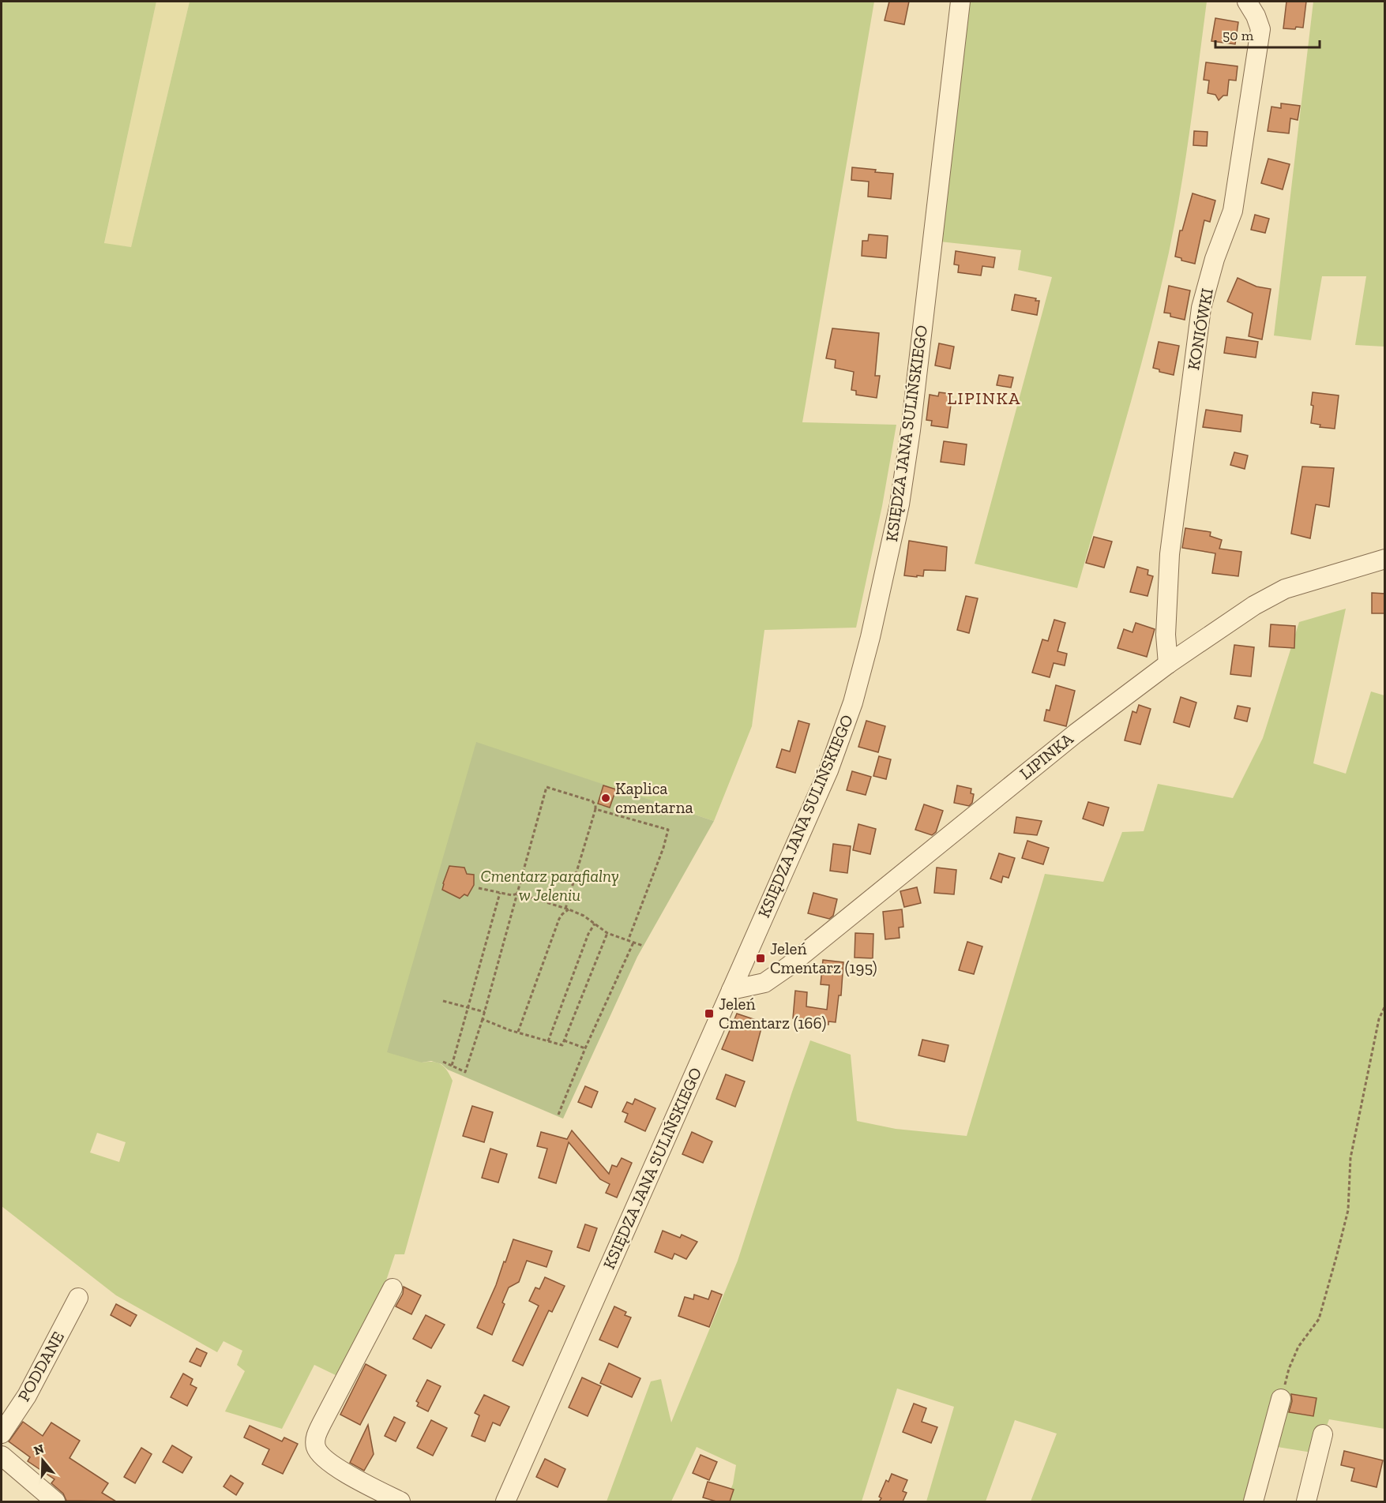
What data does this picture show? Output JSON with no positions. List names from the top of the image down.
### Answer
{
  "streets": {
    "street": [
      "KONIÓWKI",
      "KSIĘDZA JANA SULIŃSKIEGO",
      "LIPINKA",
      "PODDANE"
    ]
  },
  "crossings": [
    ["KONIÓWKI", "LIPINKA"],
    ["KSIĘDZA JANA SULIŃSKIEGO", "LIPINKA"]
  ],
  "districts": ["LIPINKA"],
  "parks": ["Cmentarz parafialny w Jeleniu"],
  "places": {
    "other": ["Kaplica cmentarna"],
    "transit": ["Jeleń Cmentarz (195)", "Jeleń Cmentarz (166)"]
  },
  "scale_bar": "50 m",
  "north": "top"
}
